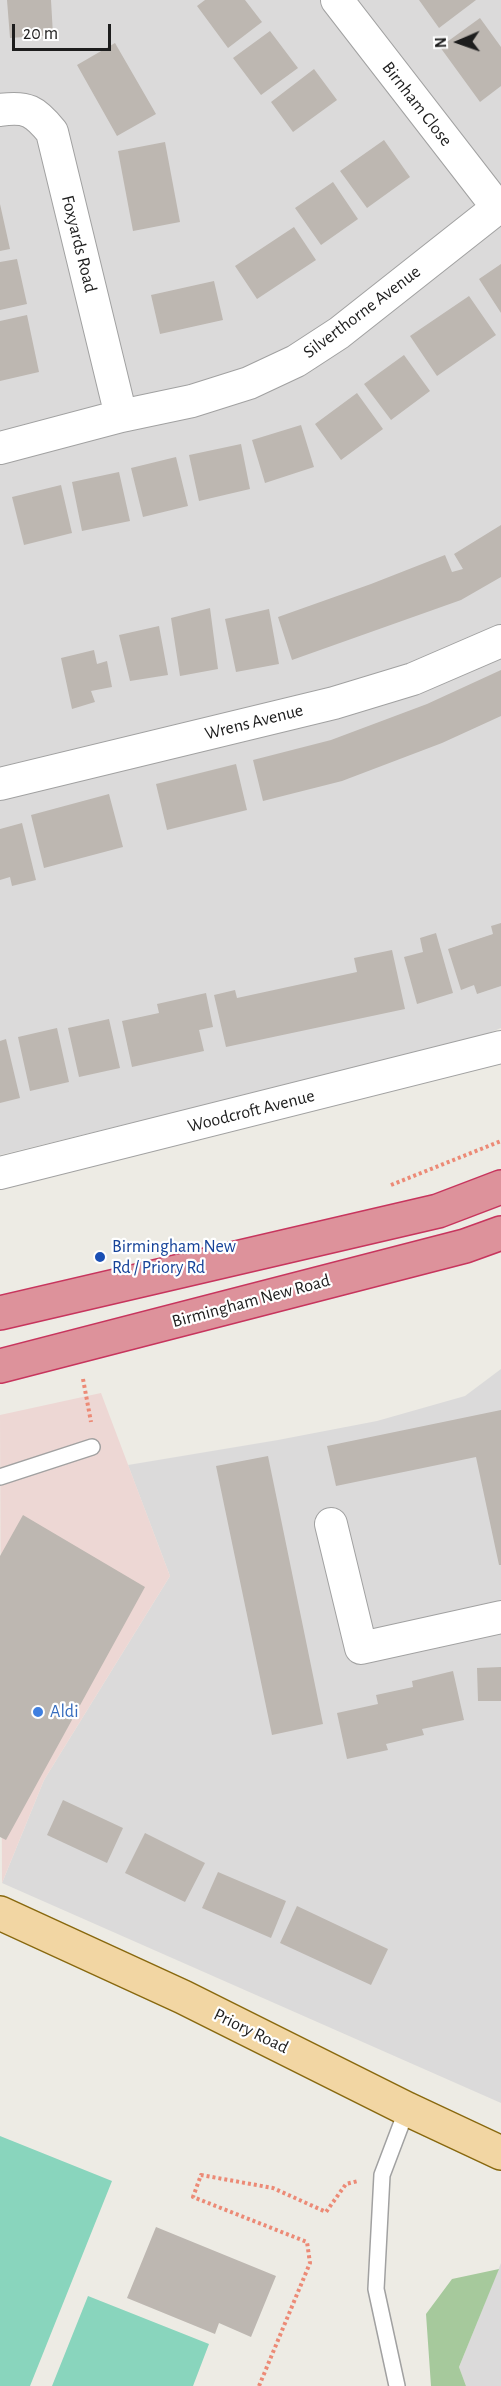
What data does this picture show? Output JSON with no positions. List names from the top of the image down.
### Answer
{
  "streets": {
    "highway": ["Birmingham New Road"],
    "main road": ["Priory Road"],
    "street": [
      "Birnham Close",
      "Foxyards Road",
      "Silverthorne Avenue",
      "Wrens Avenue",
      "Woodcroft Avenue"
    ]
  },
  "crossings": [
    ["Birnham Close", "Silverthorne Avenue"],
    ["Foxyards Road", "Silverthorne Avenue"]
  ],
  "places": ["Birmingham New Rd / Priory Rd", "Aldi"],
  "scale_bar": "20 m",
  "north": "left"
}
